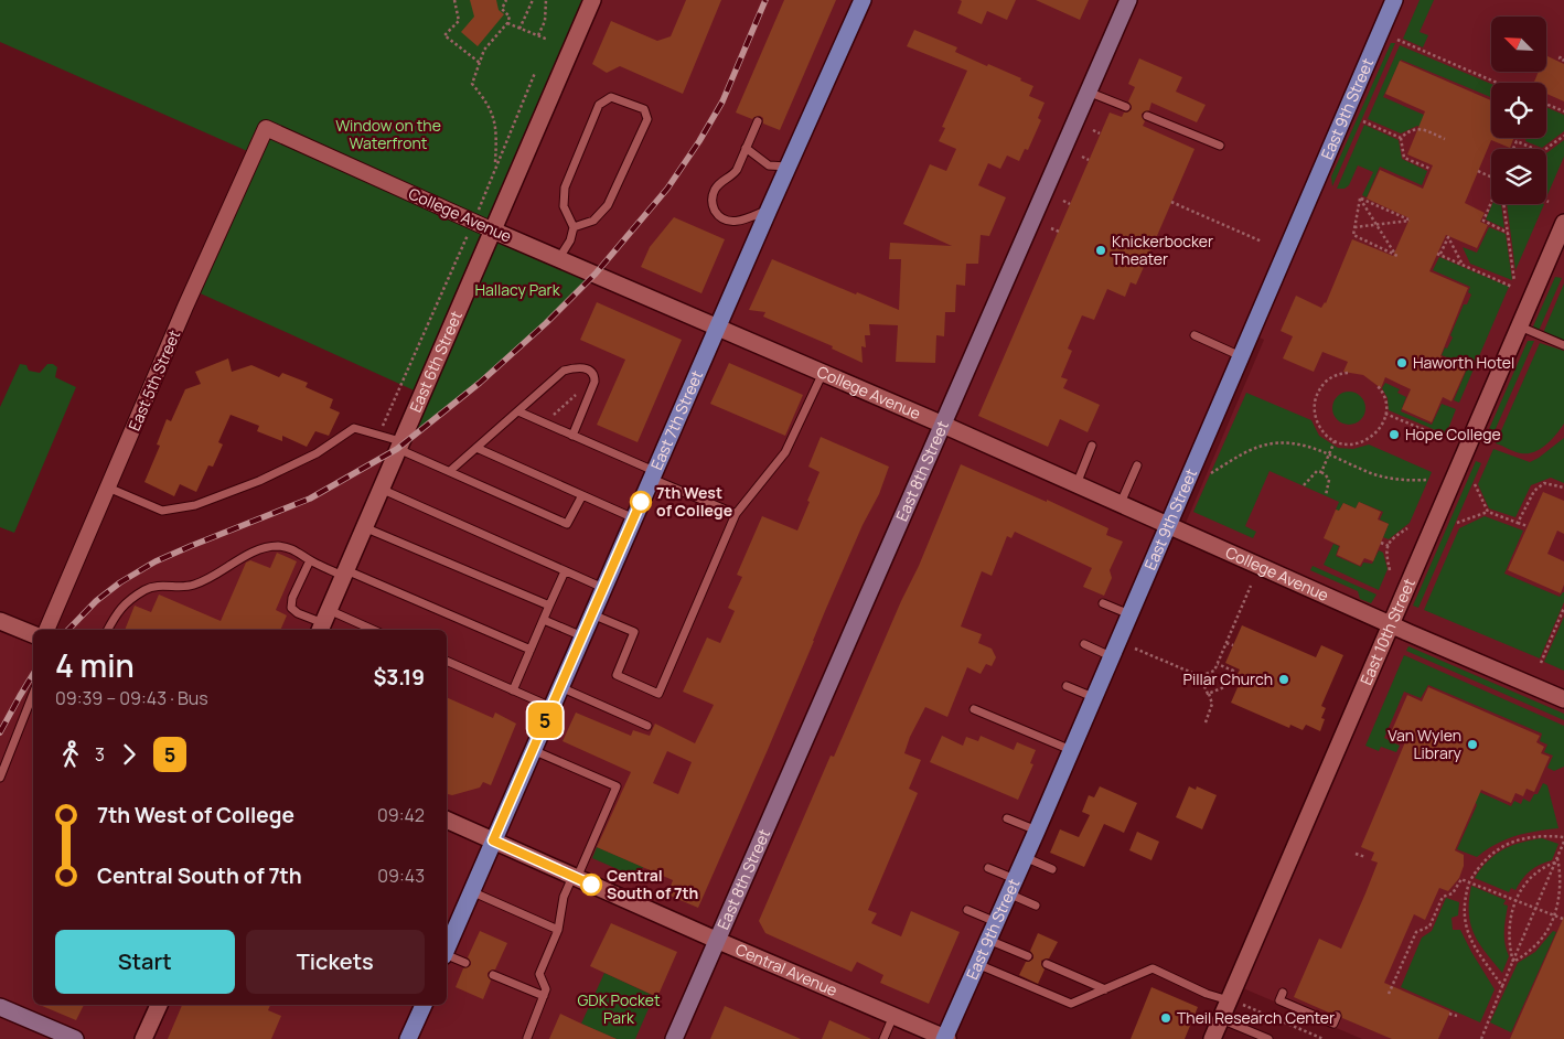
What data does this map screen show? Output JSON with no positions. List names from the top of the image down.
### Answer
{
  "streets": {
    "main road": ["East 9th Street", "East 7th Street", "East 8th Street"],
    "street": [
      "College Avenue",
      "East 6th Street",
      "East 5th Street",
      "East 10th Street",
      "Central Avenue"
    ]
  },
  "crossings": [
    ["East 9th Street", "College Avenue"],
    ["East 9th Street", "Central Avenue"],
    ["College Avenue", "East 6th Street"],
    ["College Avenue", "East 5th Street"],
    ["College Avenue", "East 7th Street"],
    ["College Avenue", "East 8th Street"],
    ["College Avenue", "East 10th Street"],
    ["East 7th Street", "Central Avenue"],
    ["East 8th Street", "Central Avenue"]
  ],
  "parks": ["Window on the Waterfront", "Hallacy Park", "GDK Pocket Park"],
  "places": [
    "Knickerbocker Theater",
    "Haworth Hotel",
    "Hope College",
    "7th West of College",
    "Pillar Church",
    "Van Wylen Library",
    "Central South of 7th",
    "Theil Research Center"
  ],
  "lines": ["bus line 5"],
  "north": "top left",
  "page": {
    "on_map": "5",
    "heading": ["4 min", "09:39 – 09:43 · Bus", "$3.19"],
    "legs": ["3", "5"],
    "list": [
      {
        "name": "7th West of College",
        "value": "09:42"
      },
      {
        "name": "Central South of 7th",
        "value": "09:43"
      }
    ],
    "buttons": ["Start", "Tickets"]
  }
}
